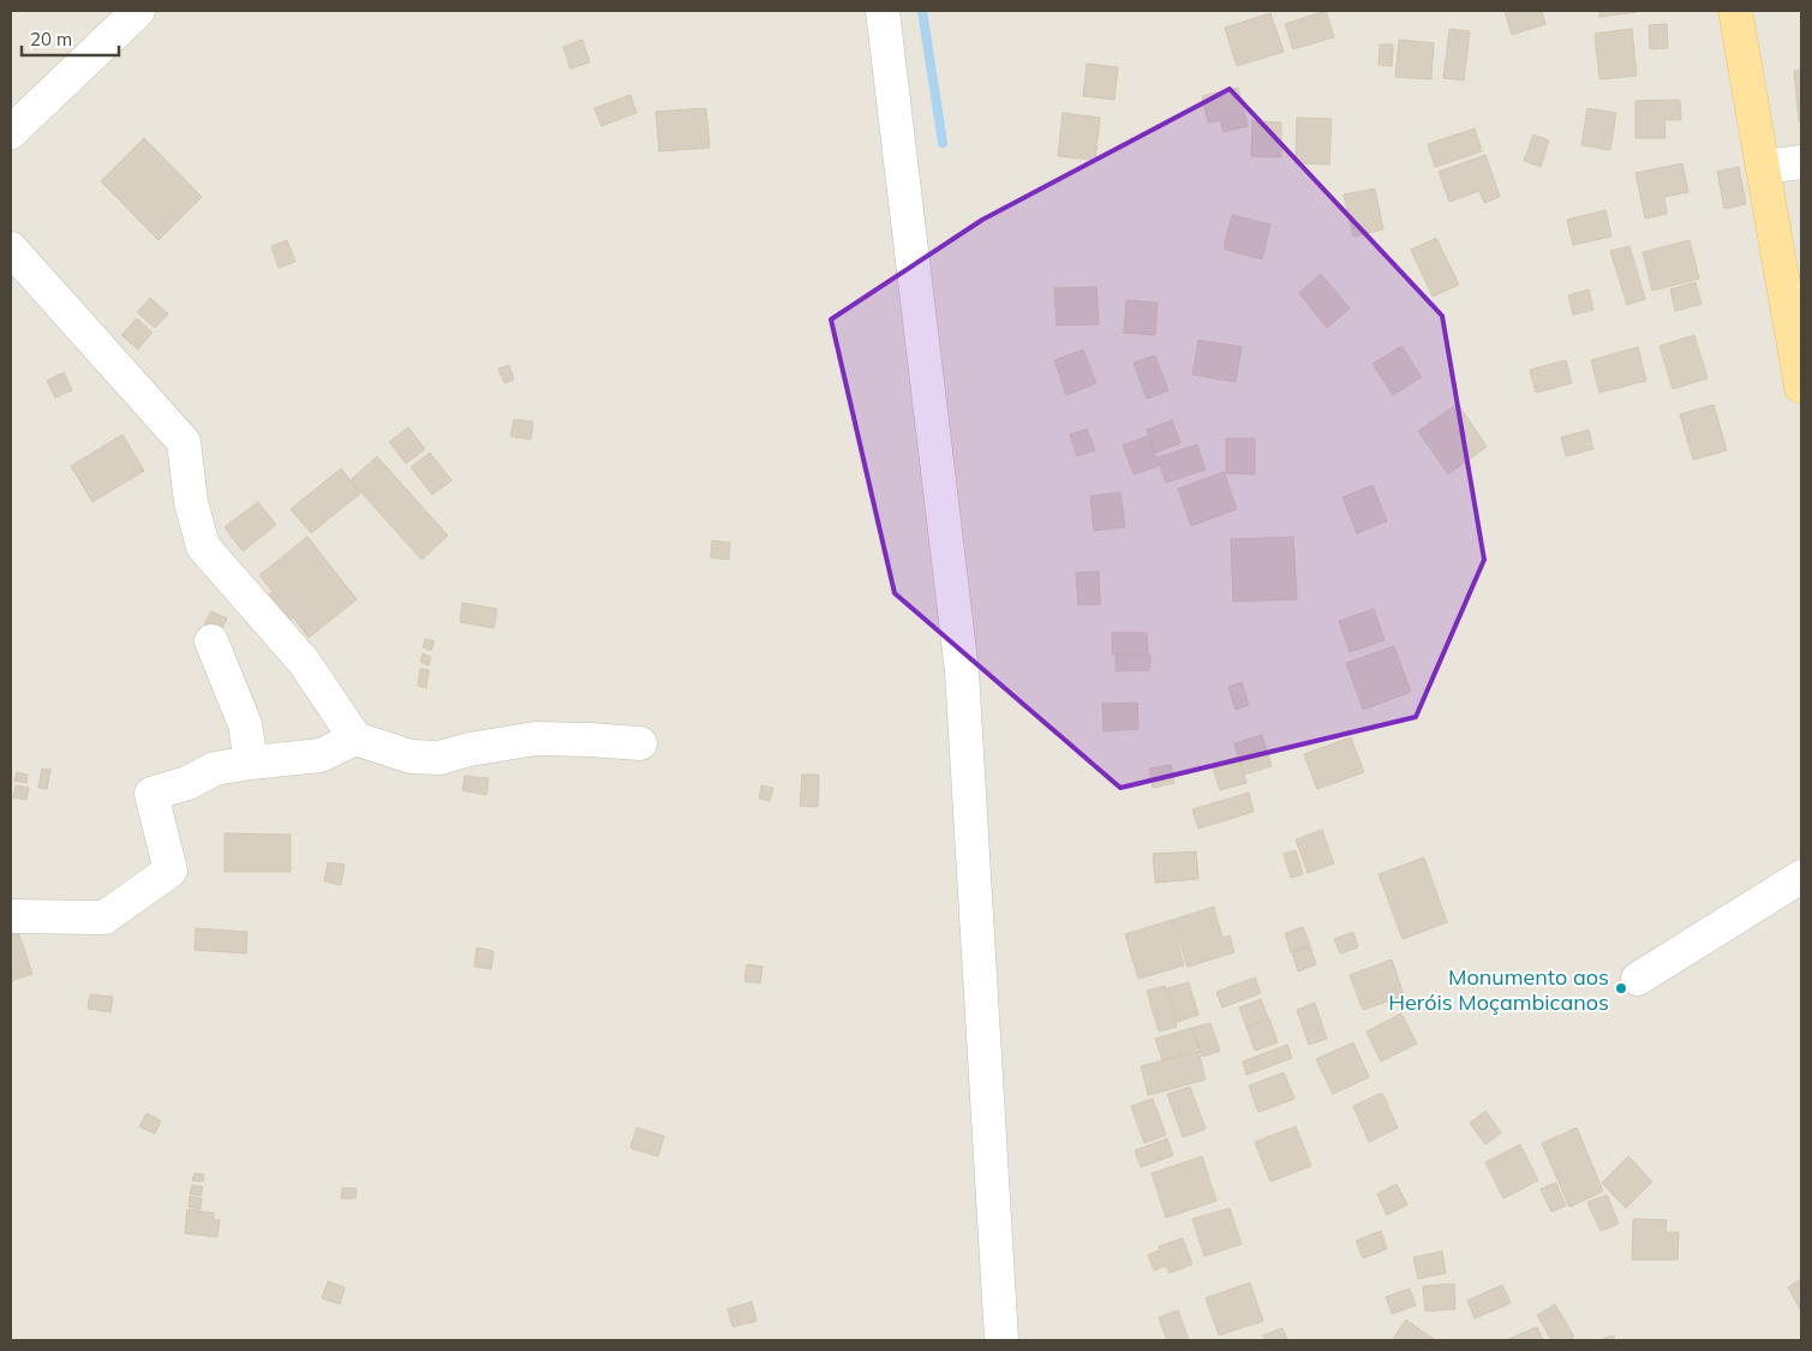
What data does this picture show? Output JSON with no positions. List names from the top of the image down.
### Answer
{
  "places": ["Monumento aos Heróis Moçambicanos"],
  "scale_bar": "20 m"
}
